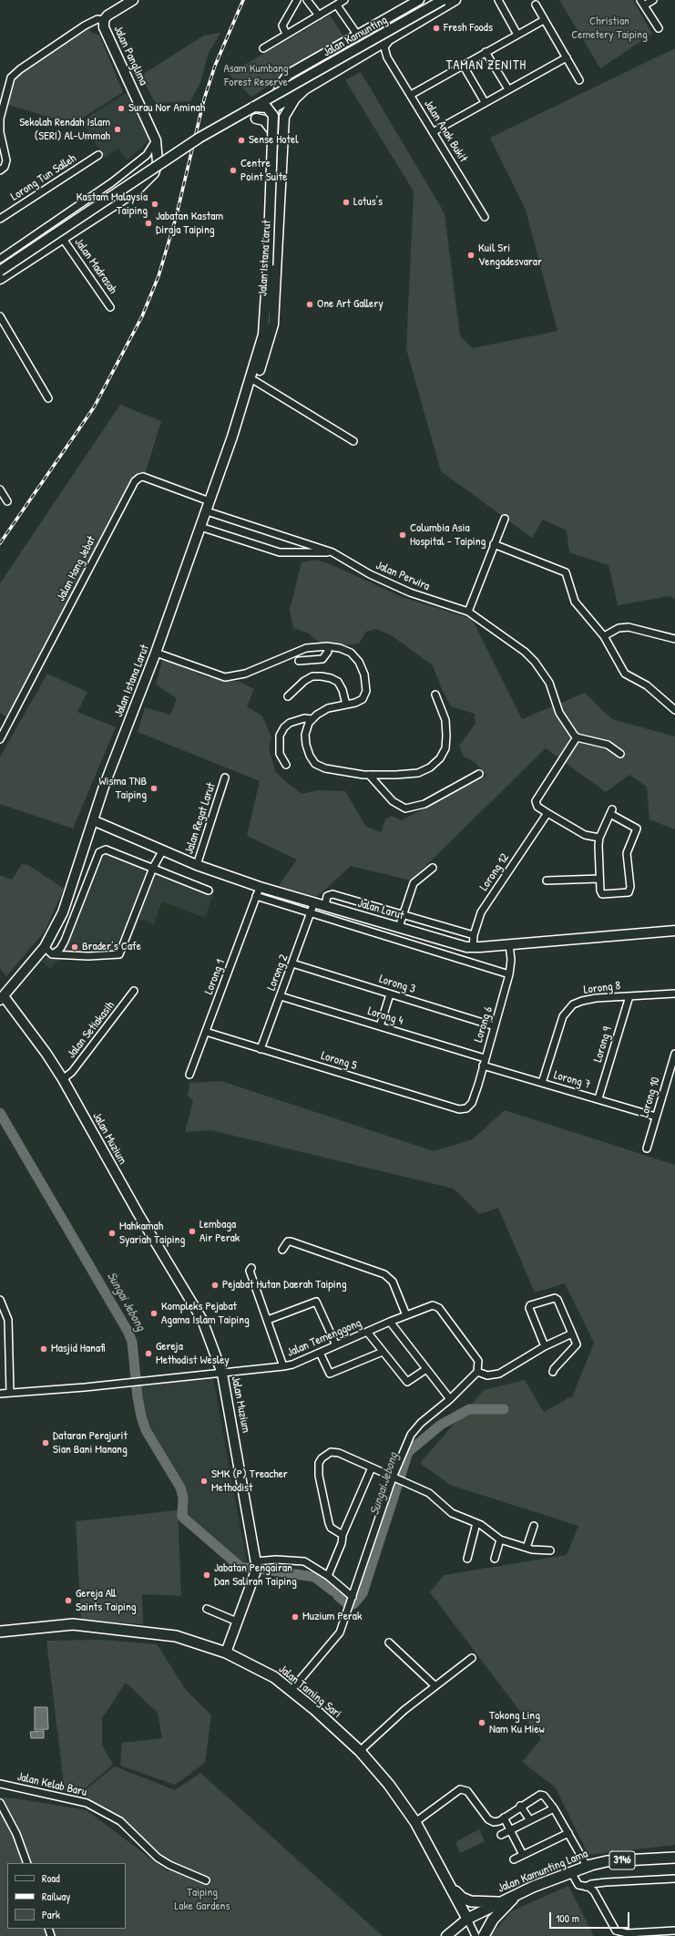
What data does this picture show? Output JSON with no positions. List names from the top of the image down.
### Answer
{
  "streets": {
    "main road": [
      "Jalan Kamunting",
      "Jalan Panglima",
      "Jalan Istana Larut",
      "Jalan Larut",
      "Jalan Muzium",
      "Jalan Taming Sari",
      "3146",
      "Jalan Kamunting Lama"
    ],
    "street": [
      "Jalan Anak Bukit",
      "Lorong Tun Salleh",
      "Jalan Madrasah",
      "Jalan Hang Jebat",
      "Jalan Perwira",
      "Jalan Regat Larut",
      "Lorong 12",
      "Lorong 2",
      "Lorong 1",
      "Lorong 3",
      "Lorong 8",
      "Lorong 4",
      "Lorong 6",
      "Jalan Setiakasih",
      "Lorong 9",
      "Lorong 5",
      "Lorong 7",
      "Lorong 10",
      "Jalan Temenggong",
      "Jalan Kelab Baru"
    ]
  },
  "crossings": [
    ["Jalan Kamunting", "Jalan Anak Bukit"],
    ["Jalan Kamunting", "Jalan Istana Larut"],
    ["Jalan Panglima", "Jalan Madrasah"],
    ["Jalan Istana Larut", "Jalan Hang Jebat"],
    ["Jalan Istana Larut", "Jalan Perwira"],
    ["Jalan Istana Larut", "Jalan Larut"],
    ["Jalan Istana Larut", "Jalan Muzium"],
    ["Jalan Regat Larut", "Jalan Larut"],
    ["Lorong 12", "Jalan Larut"],
    ["Jalan Larut", "Lorong 2"],
    ["Jalan Larut", "Lorong 1"],
    ["Jalan Larut", "Lorong 6"],
    ["Lorong 2", "Lorong 3"],
    ["Lorong 2", "Lorong 4"],
    ["Lorong 2", "Lorong 5"],
    ["Lorong 1", "Lorong 5"],
    ["Lorong 3", "Lorong 6"],
    ["Lorong 8", "Lorong 9"],
    ["Lorong 8", "Lorong 7"],
    ["Lorong 4", "Lorong 6"],
    ["Lorong 6", "Lorong 5"],
    ["Lorong 6", "Lorong 7"],
    ["Jalan Setiakasih", "Jalan Muzium"],
    ["Lorong 9", "Lorong 7"],
    ["Lorong 7", "Lorong 10"],
    ["Jalan Muzium", "Jalan Temenggong"],
    ["Jalan Muzium", "Jalan Taming Sari"],
    ["Jalan Taming Sari", "Jalan Kamunting Lama"]
  ],
  "districts": ["TAMAN ZENITH"],
  "water": ["Sungai Jebong"],
  "parks": ["Christian Cemetery Taiping", "Asam Kumbang Forest Reserve", "Taiping Lake Gardens"],
  "places": [
    "Fresh Foods",
    "Surau Nor Aminah",
    "Sekolah Rendah Islam (SERI) Al-Ummah",
    "Sense Hotel",
    "Centre Point Suite",
    "Lotus's",
    "Kastam Malaysia Taiping",
    "Jabatan Kastam Diraja Taiping",
    "Kuil Sri Vengadesvarar",
    "One Art Gallery",
    "Columbia Asia Hospital - Taiping",
    "Wisma TNB Taiping",
    "Brader’s Cafe",
    "Lembaga Air Perak",
    "Mahkamah Syariah Taiping",
    "Pejabat Hutan Daerah Taiping",
    "Kompleks Pejabat Agama Islam Taiping",
    "Masjid Hanafi",
    "Gereja Methodist Wesley",
    "Dataran Perajurit Sian Bani Manang",
    "SMK (P) Treacher Methodist",
    "Jabatan Pengairan Dan Saliran Taiping",
    "Gereja All Saints Taiping",
    "Muzium Perak",
    "Tokong Ling Nam Ku Miew"
  ],
  "legend": ["Road", "Railway", "Park"],
  "scale_bar": "100 m"
}
